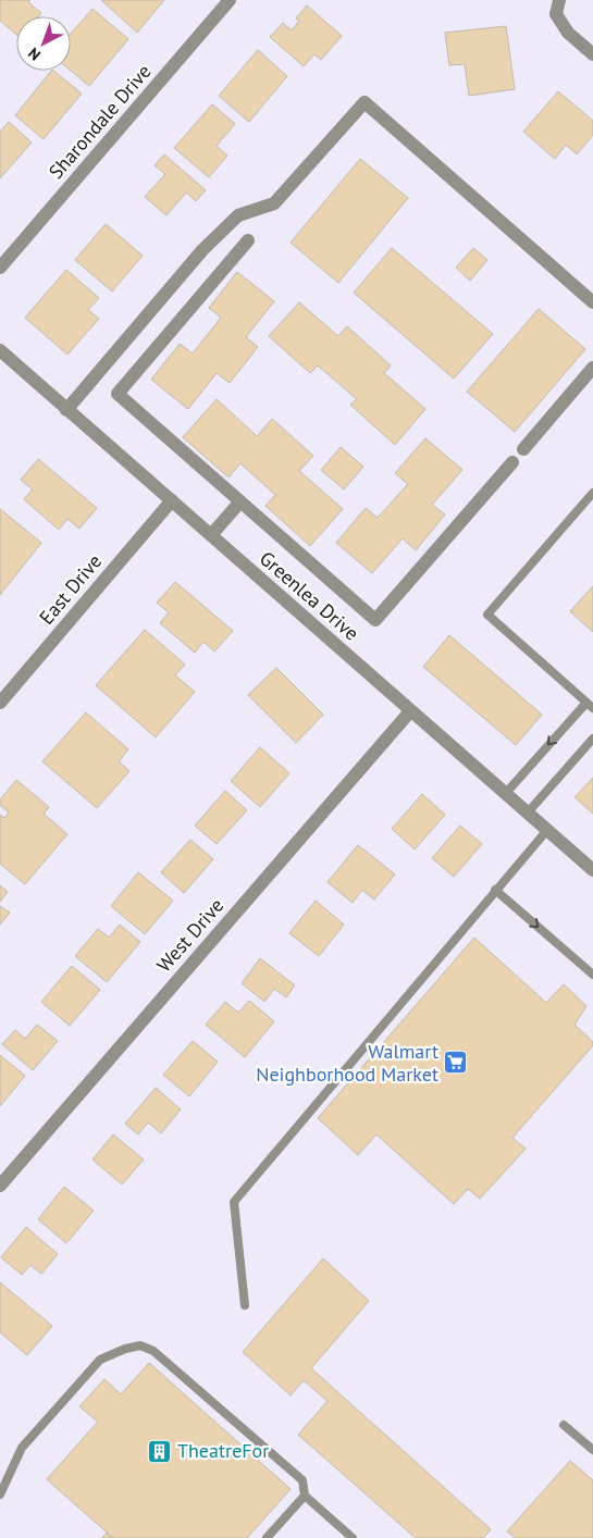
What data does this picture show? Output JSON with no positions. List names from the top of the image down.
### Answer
{
  "streets": {
    "street": [
      "Sharondale Drive",
      "East Drive",
      "Greenlea Drive",
      "West Drive"
    ]
  },
  "crossings": [
    ["East Drive", "Greenlea Drive"],
    ["Greenlea Drive", "West Drive"]
  ],
  "places": {
    "supermarket": ["Walmart Neighborhood Market"],
    "building": ["TheatreFor"]
  },
  "north": "bottom left"
}
